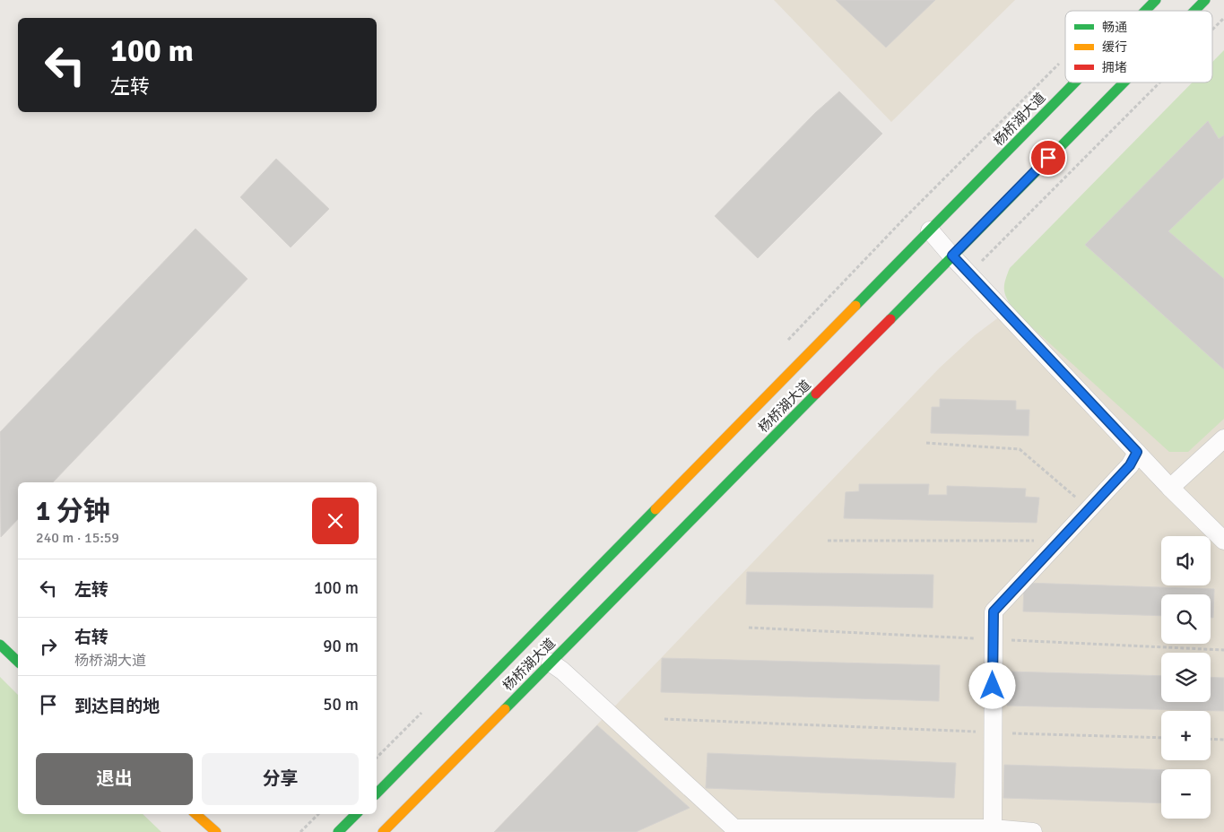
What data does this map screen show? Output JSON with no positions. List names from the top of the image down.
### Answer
{
  "streets": {
    "main road": ["杨桥湖大道"]
  },
  "legend": ["畅通", "缓行", "拥堵"],
  "page": {
    "turn": ["100 m", "左转"],
    "heading": ["1 分钟", "240 m · 15:59"],
    "map_buttons": ["+", "−"],
    "list": [
      {
        "name": "左转",
        "value": "100 m"
      },
      {
        "name": "右转",
        "note": "杨桥湖大道",
        "value": "90 m"
      },
      {
        "name": "到达目的地",
        "value": "50 m"
      }
    ],
    "buttons": ["退出", "分享"]
  }
}
